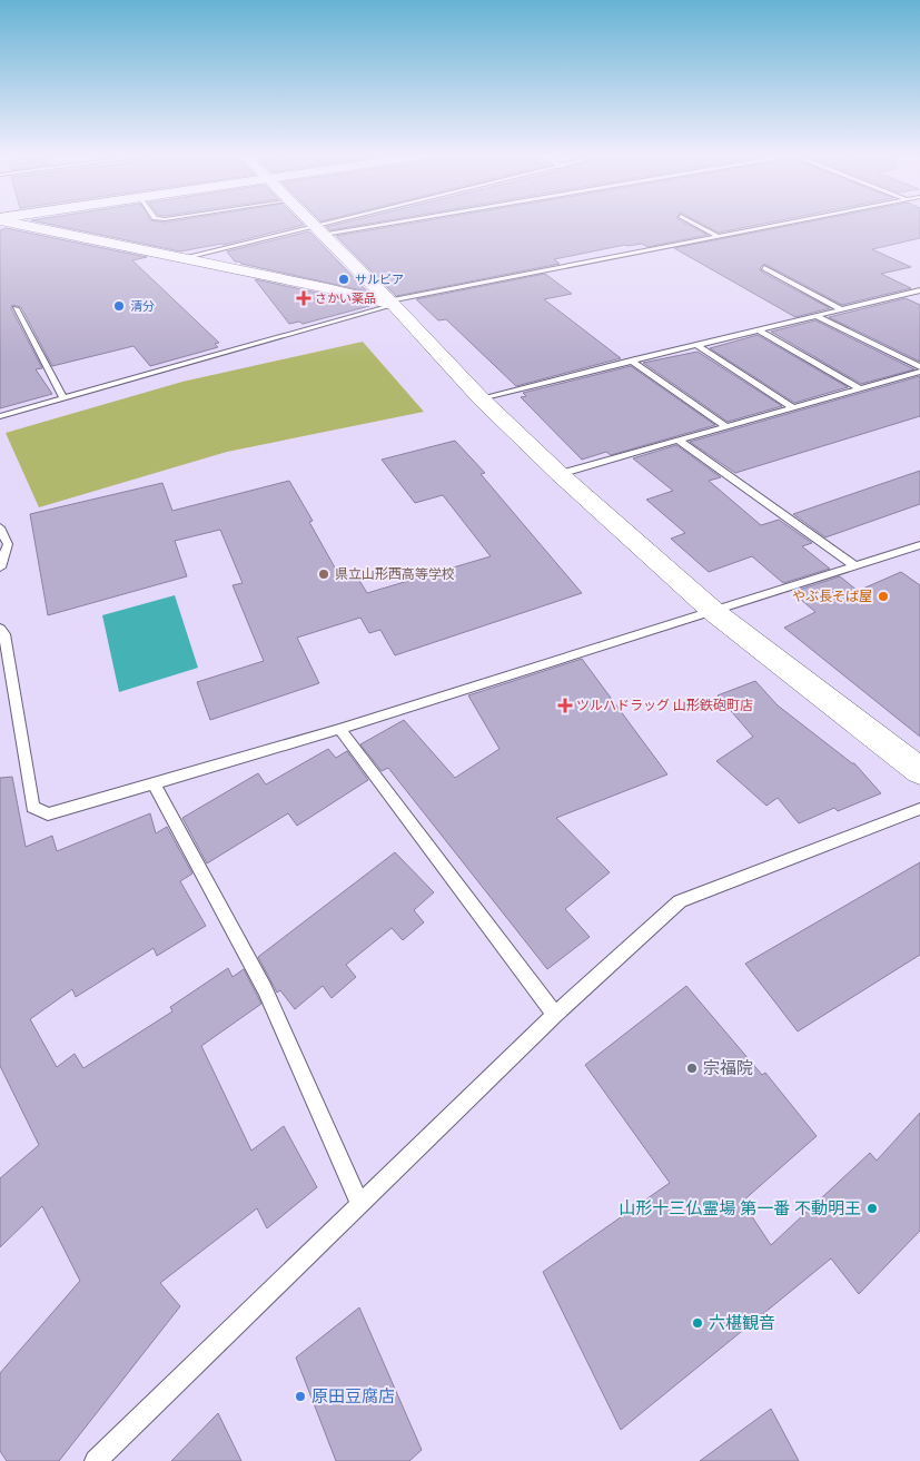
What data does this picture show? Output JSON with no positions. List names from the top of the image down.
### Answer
{
  "places": {
    "other": [
      "サルビア",
      "清分",
      "県立山形西高等学校",
      "やぶ長そば屋",
      "宗福院",
      "山形十三仏霊場 第一番 不動明王",
      "六椹観音",
      "原田豆腐店"
    ],
    "health": ["さかい薬品", "ツルハドラッグ 山形鉄砲町店"]
  }
}
